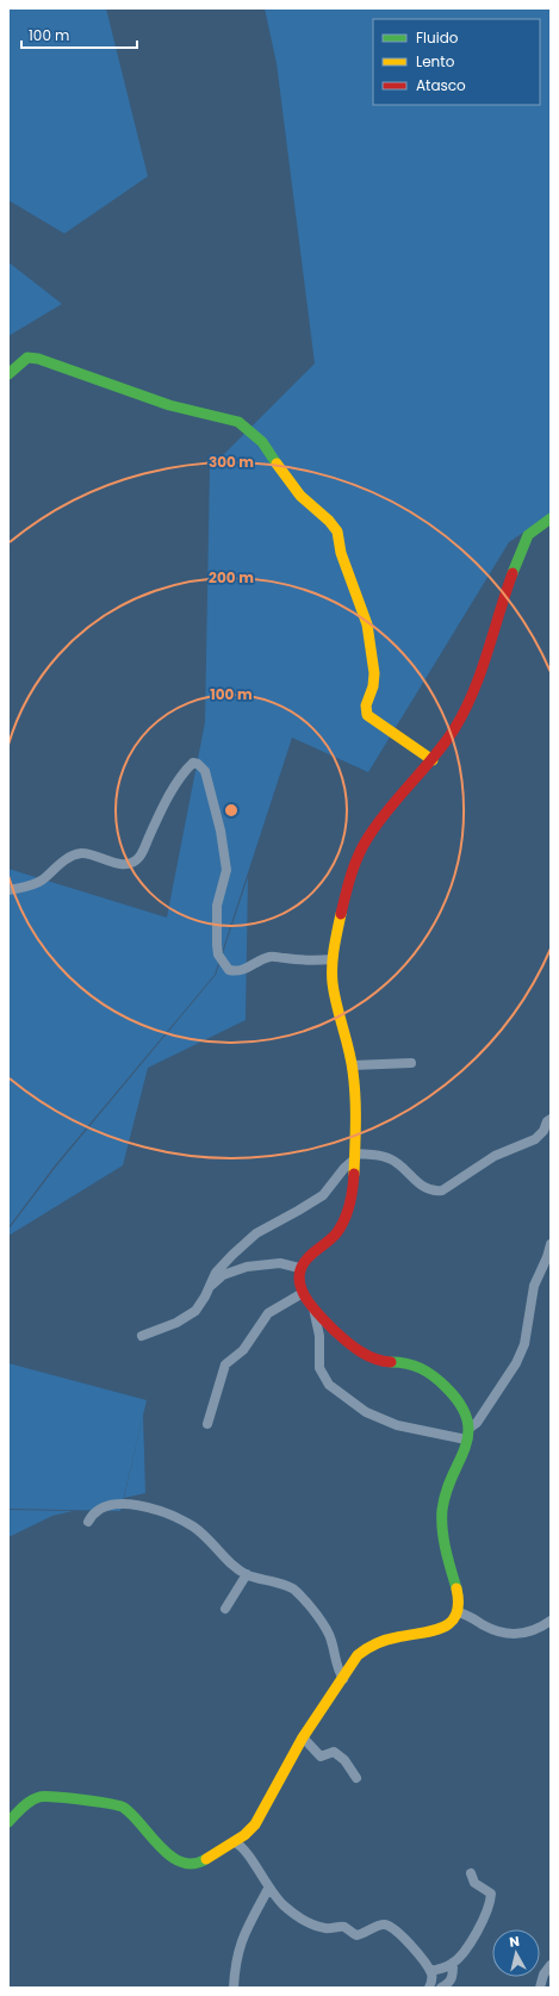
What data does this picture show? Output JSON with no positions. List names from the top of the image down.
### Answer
{
  "legend": ["Fluido", "Lento", "Atasco"],
  "scale_bar": "100 m",
  "north": "top",
  "rings": ["300 m", "200 m", "100 m"]
}
